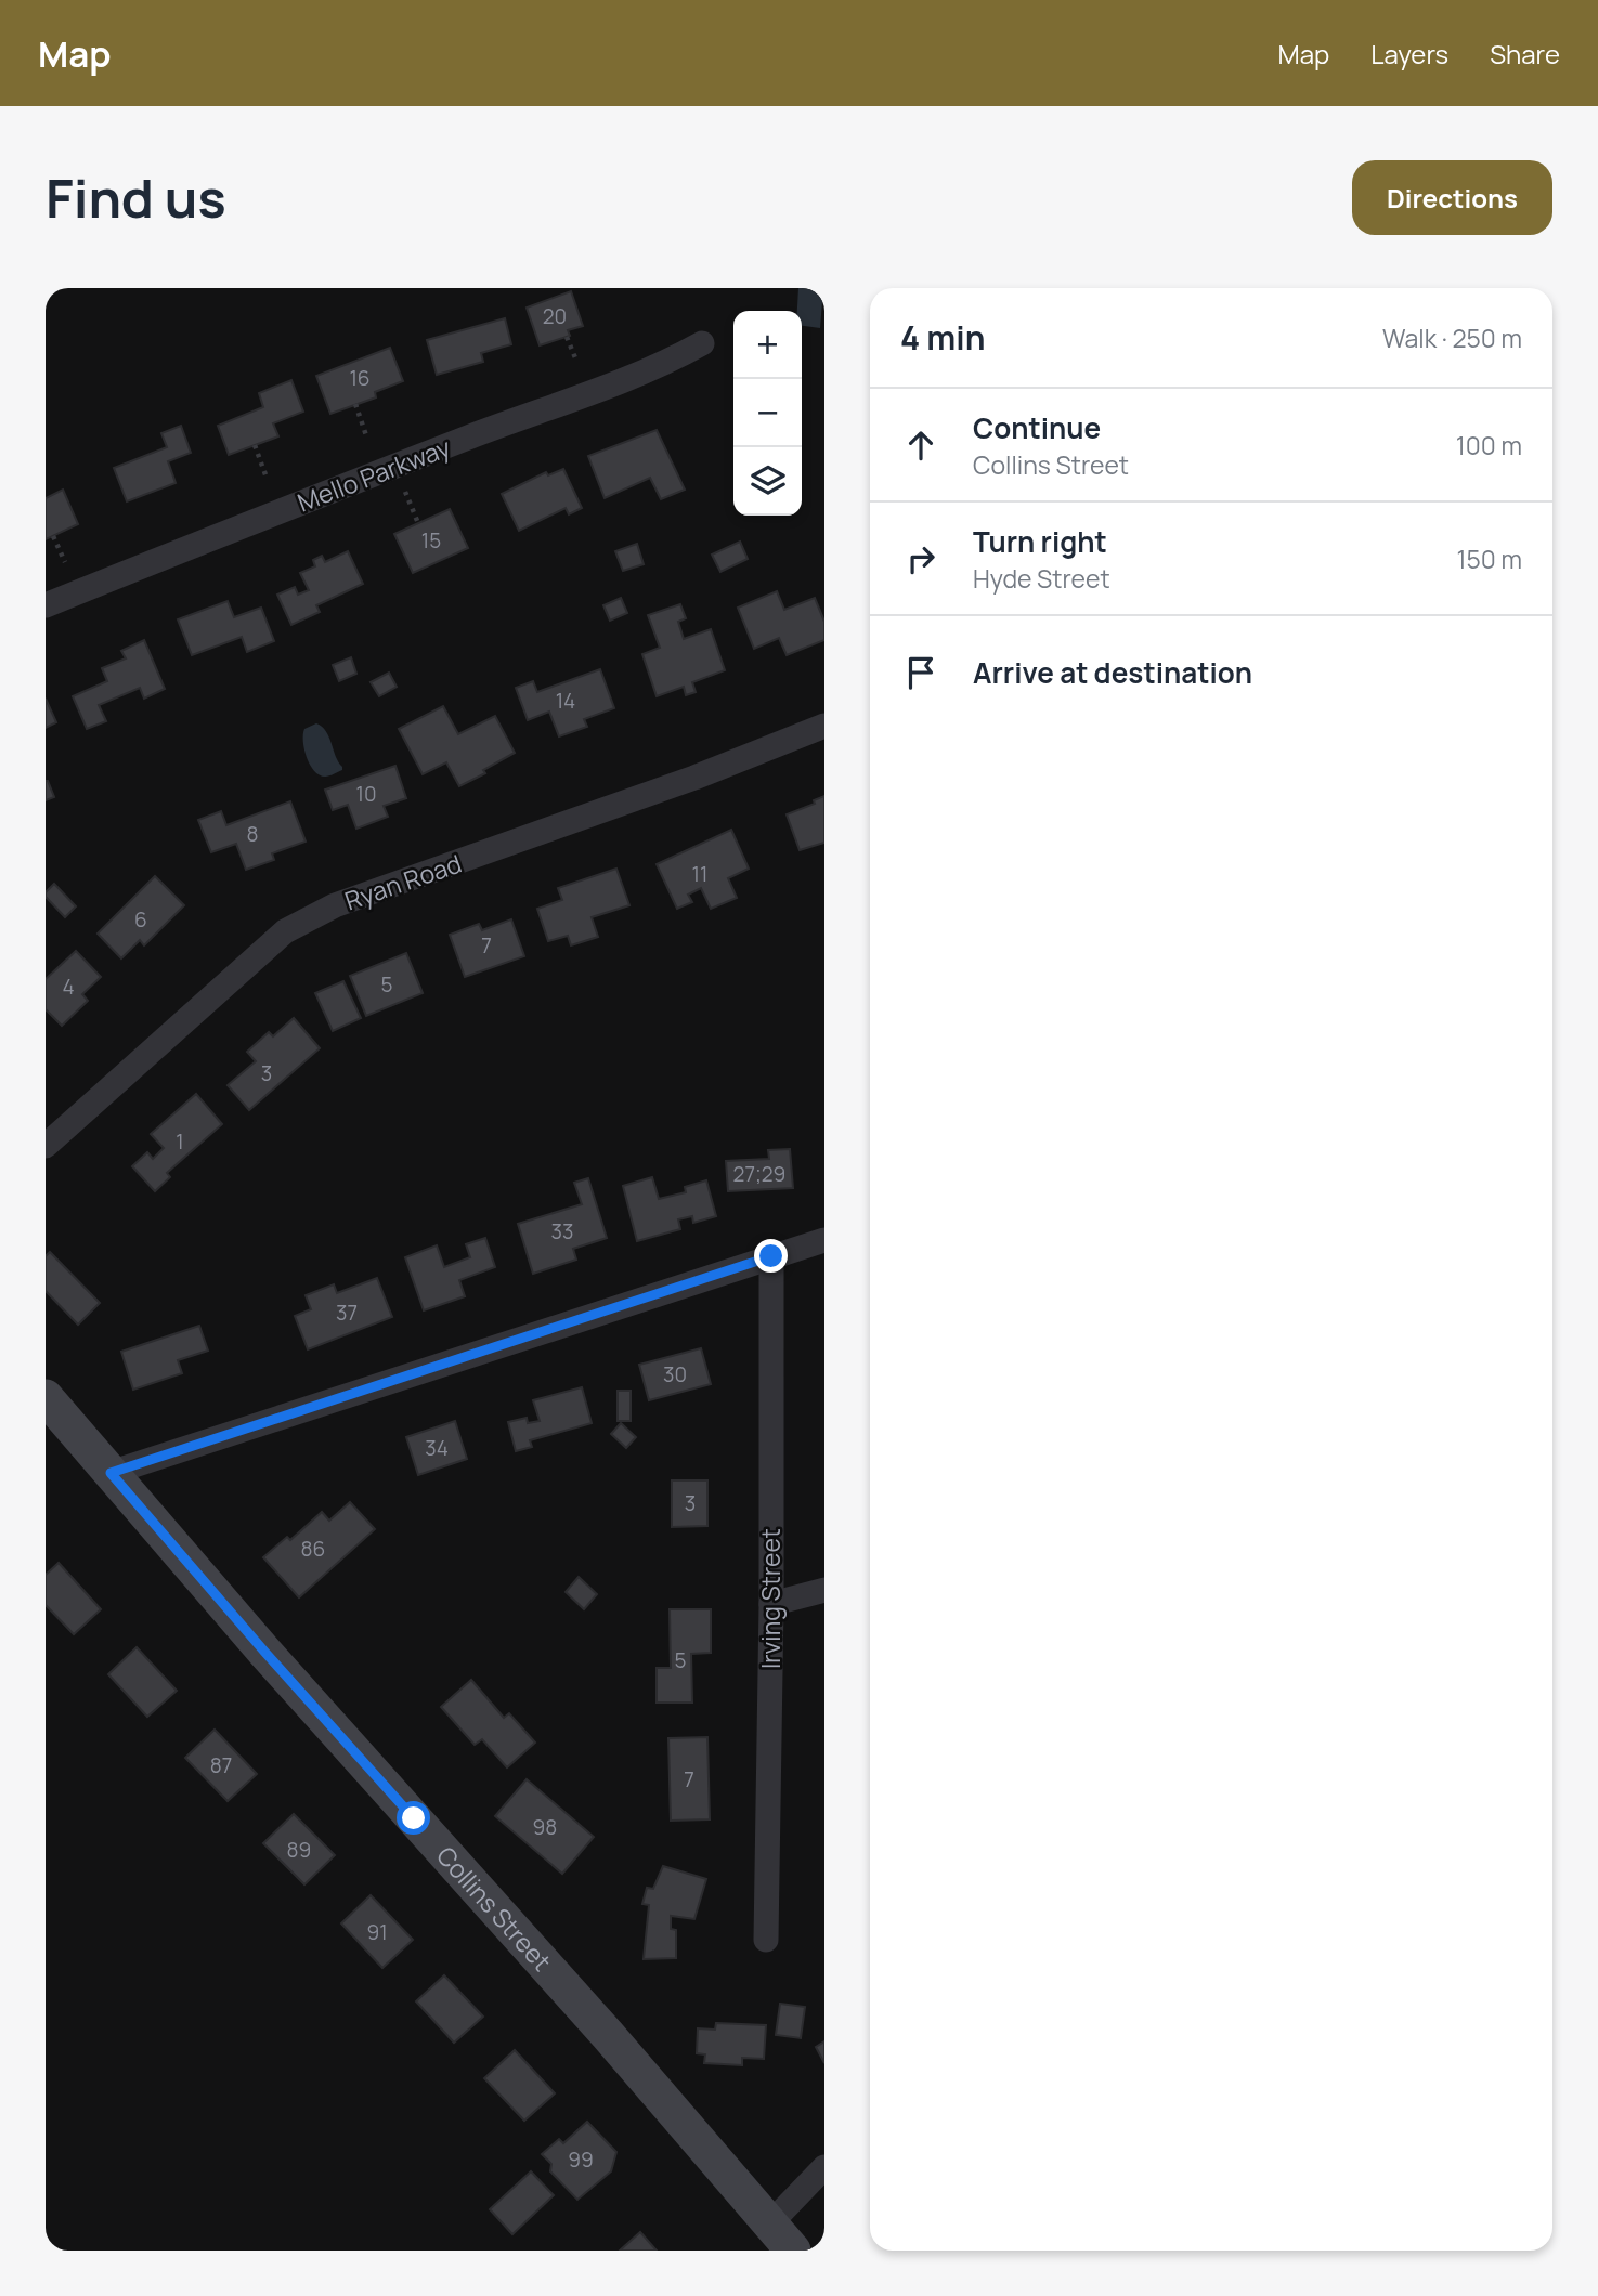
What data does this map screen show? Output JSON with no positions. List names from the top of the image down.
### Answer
{
  "streets": {
    "main road": ["Collins Street"],
    "street": ["Mello Parkway", "Ryan Road", "Irving Street"]
  },
  "house_numbers": [
    "20",
    "16",
    "15",
    "14",
    "10",
    "8",
    "11",
    "6",
    "7",
    "5",
    "4",
    "3",
    "1",
    "27;29",
    "33",
    "37",
    "30",
    "34",
    "3",
    "86",
    "5",
    "87",
    "7",
    "98",
    "89",
    "91",
    "99"
  ],
  "page": {
    "header": "Map",
    "nav": ["Map", "Layers", "Share"],
    "buttons": "Directions",
    "title": "Find us",
    "heading": ["4 min", "Walk · 250 m"],
    "map_buttons": ["+", "−"],
    "list": [
      ["Continue", "Collins Street", "100 m"],
      ["Turn right", "Hyde Street", "150 m"],
      "Arrive at destination"
    ]
  }
}
